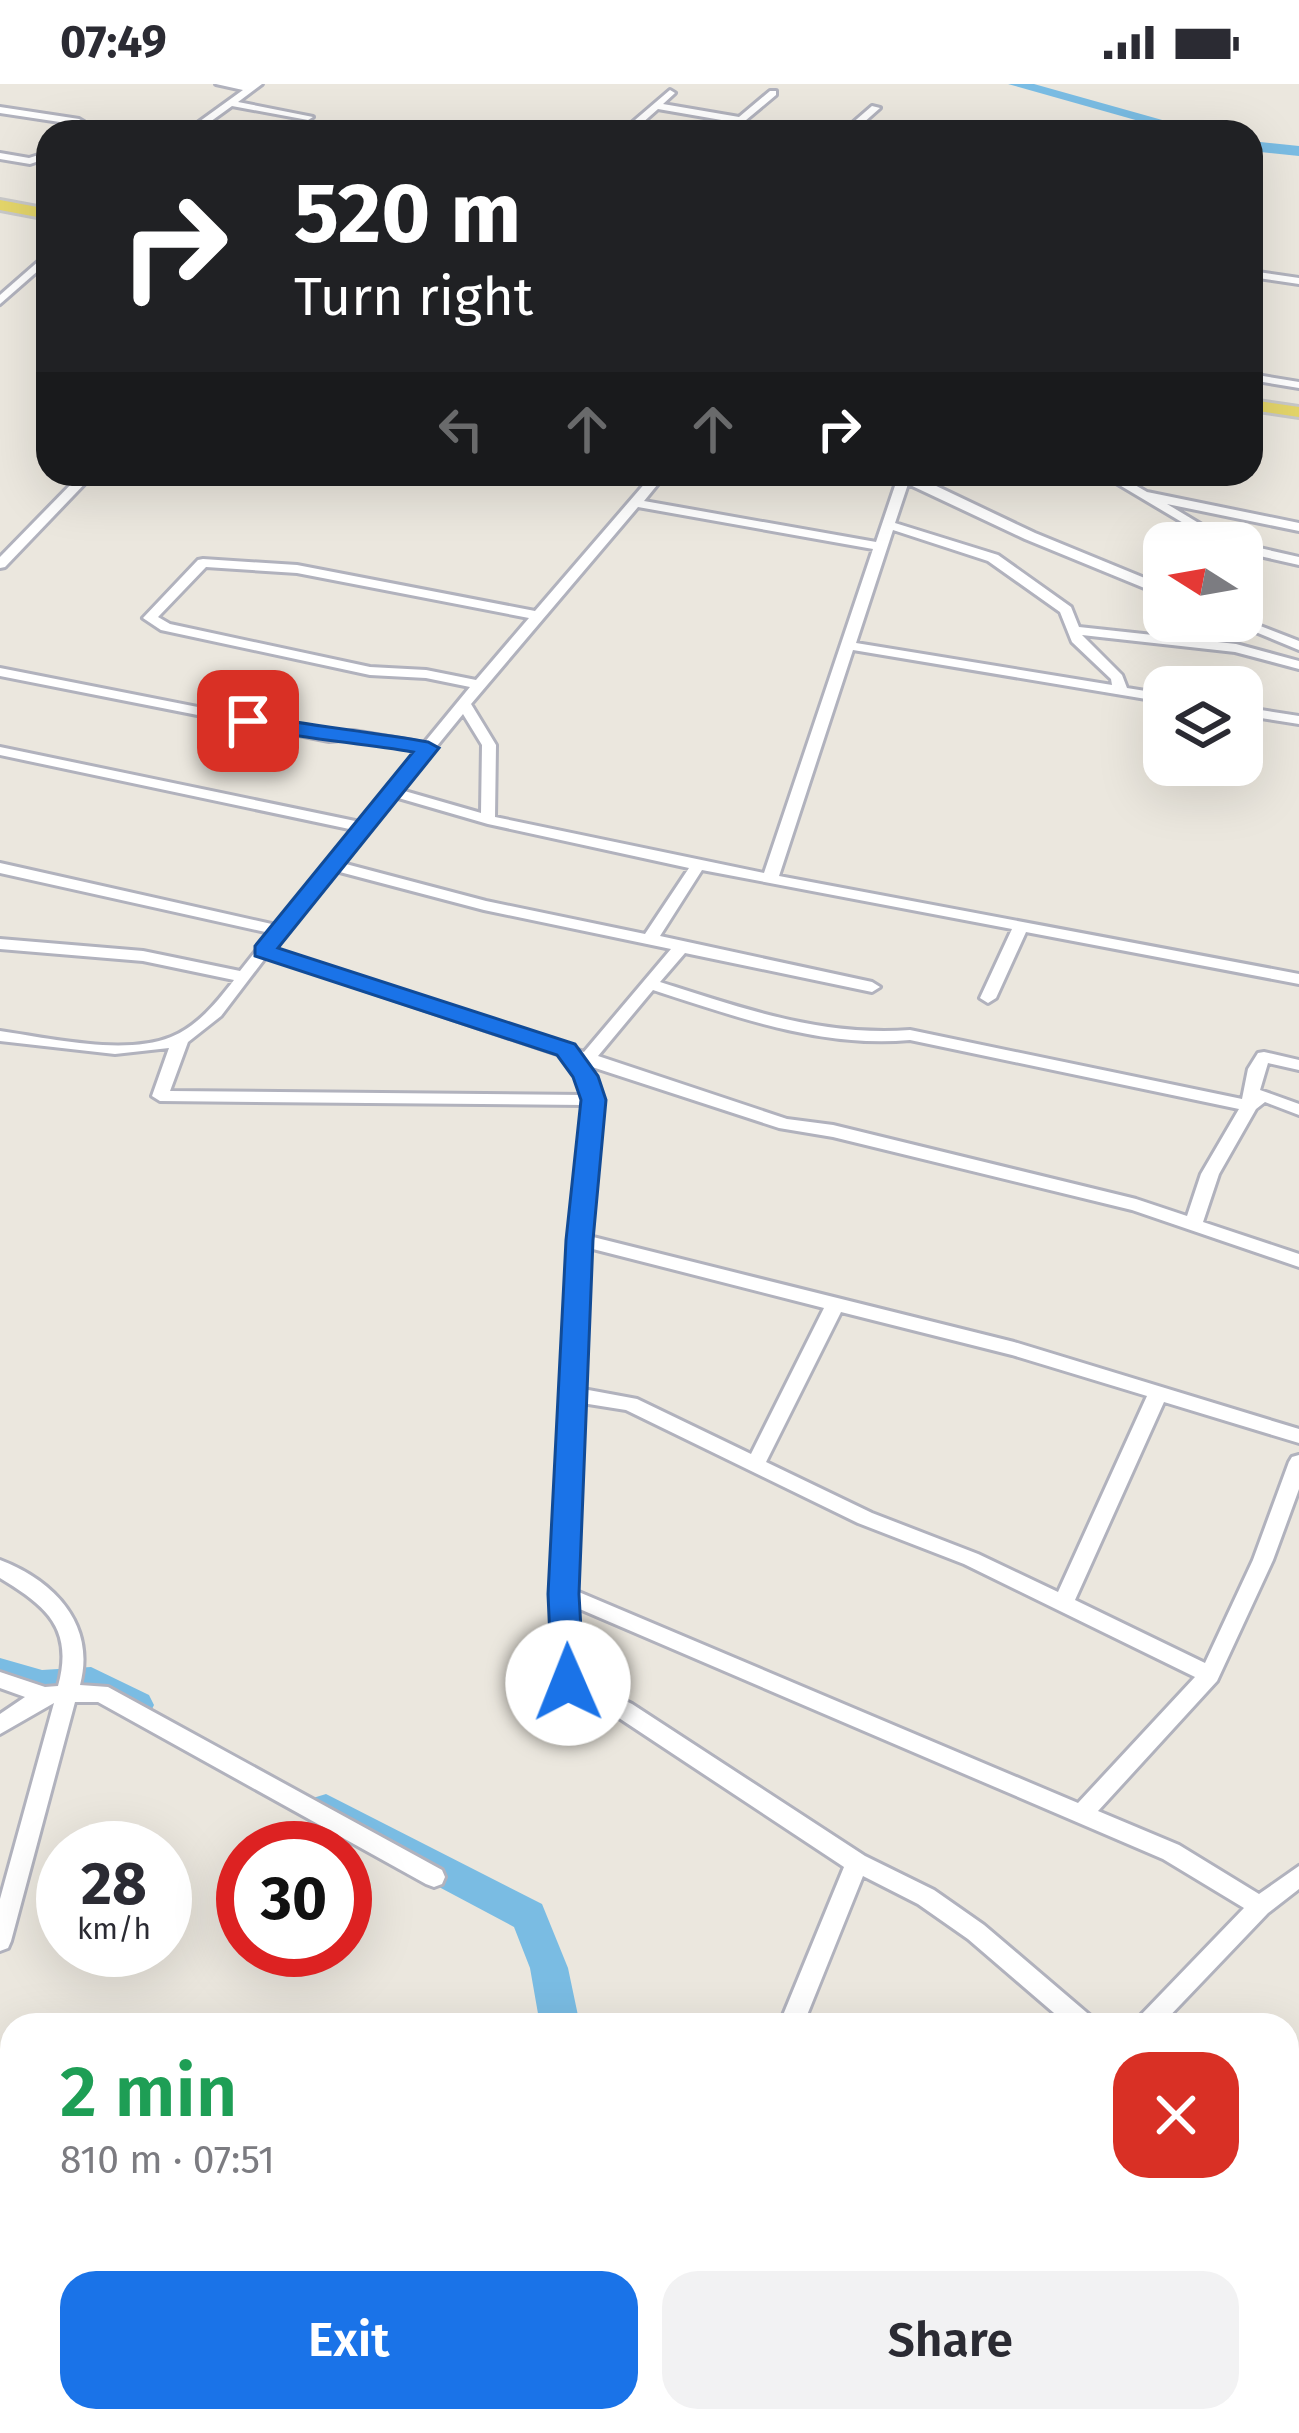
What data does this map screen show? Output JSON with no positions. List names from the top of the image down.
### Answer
{
  "north": "left",
  "page": {
    "status": "07:49",
    "turn": ["520 m", "Turn right"],
    "speed": "28 km/h",
    "limit": "30",
    "heading": ["2 min", "810 m · 07:51"],
    "buttons": ["Exit", "Share"]
  }
}
